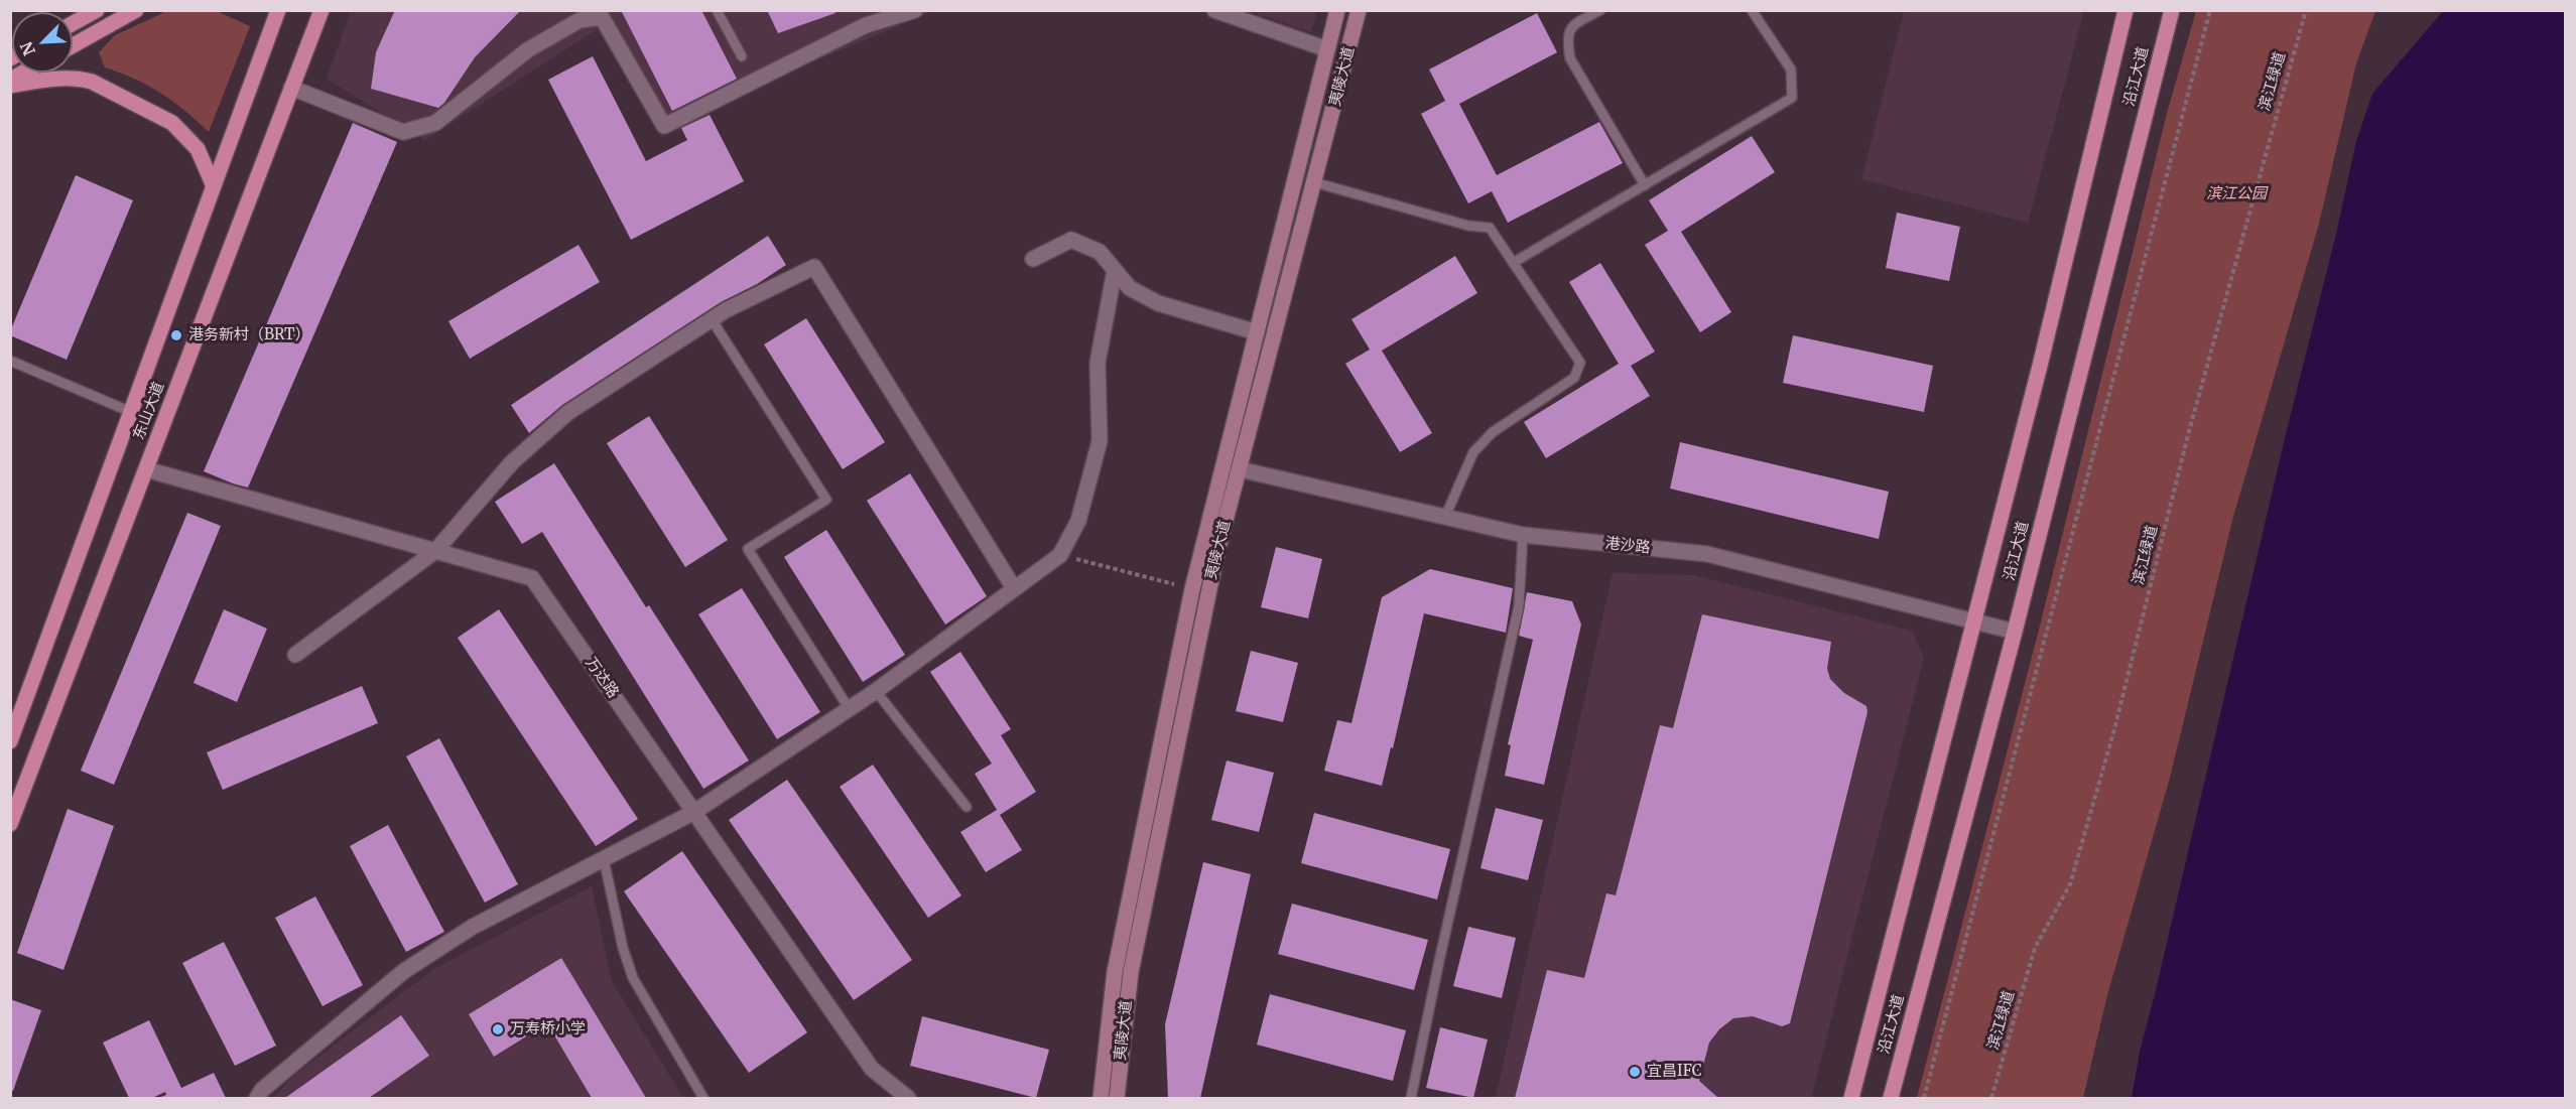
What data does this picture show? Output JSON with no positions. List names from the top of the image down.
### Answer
{
  "streets": {
    "main road": ["夷陵大道", "沿江大道", "东山大道"],
    "street": ["港沙路", "万达路"],
    "path": ["滨江绿道"]
  },
  "crossings": [
    ["夷陵大道", "港沙路"],
    ["沿江大道", "港沙路"],
    ["东山大道", "万达路"]
  ],
  "parks": ["滨江公园"],
  "places": ["港务新村（BRT）", "万寿桥小学", "宜昌IFC"],
  "north": "bottom left"
}
